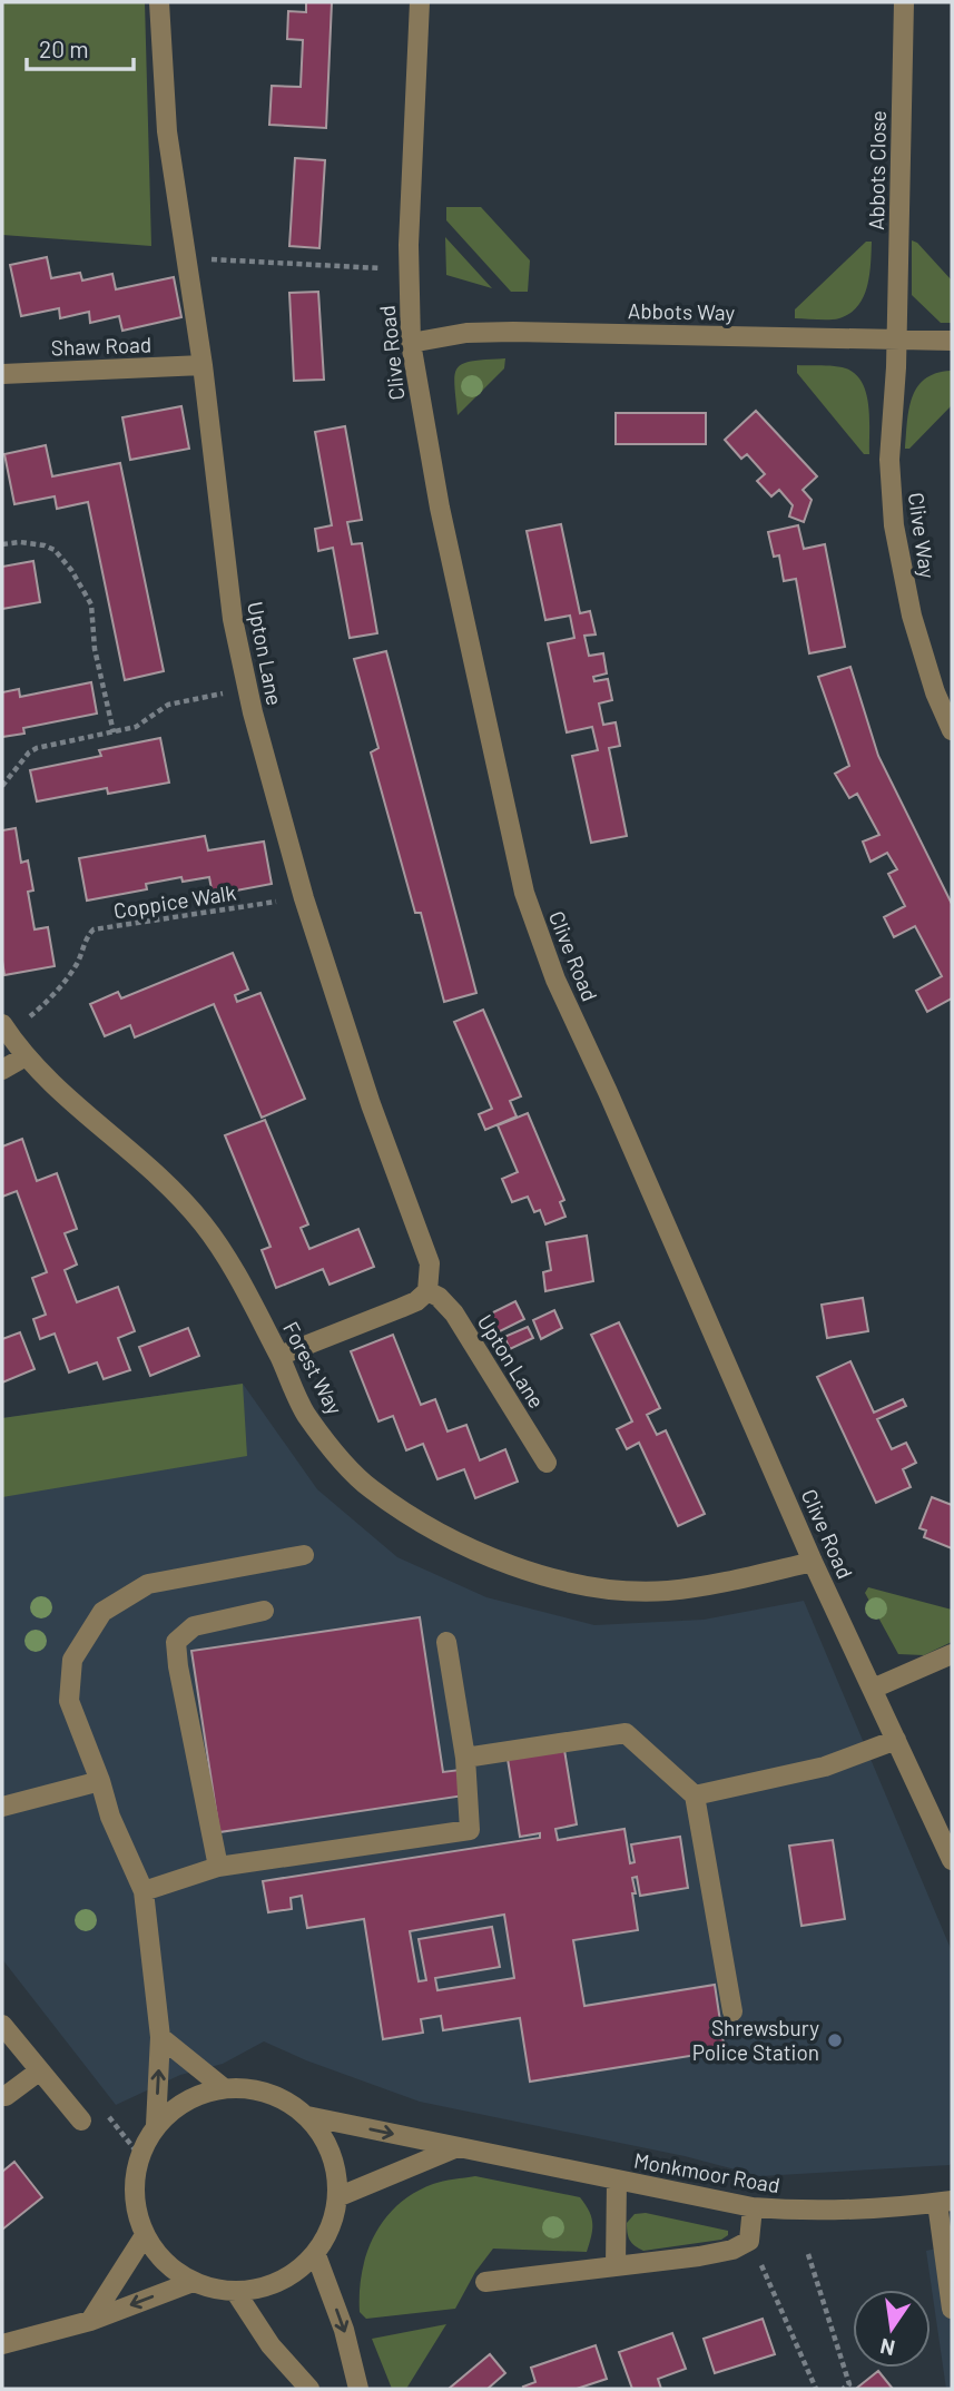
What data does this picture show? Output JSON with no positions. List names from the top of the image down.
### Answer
{
  "streets": {
    "street": [
      "Abbots Close",
      "Abbots Way",
      "Shaw Road",
      "Clive Road",
      "Clive Way",
      "Upton Lane",
      "Forest Way",
      "Monkmoor Road"
    ],
    "path": ["Coppice Walk"]
  },
  "crossings": [
    ["Abbots Close", "Abbots Way"],
    ["Abbots Close", "Clive Way"],
    ["Abbots Way", "Clive Road"],
    ["Abbots Way", "Clive Way"],
    ["Shaw Road", "Upton Lane"],
    ["Clive Road", "Forest Way"],
    ["Upton Lane", "Coppice Walk"],
    ["Coppice Walk", "Forest Way"]
  ],
  "places": ["Shrewsbury Police Station"],
  "scale_bar": "20 m",
  "north": "bottom"
}
